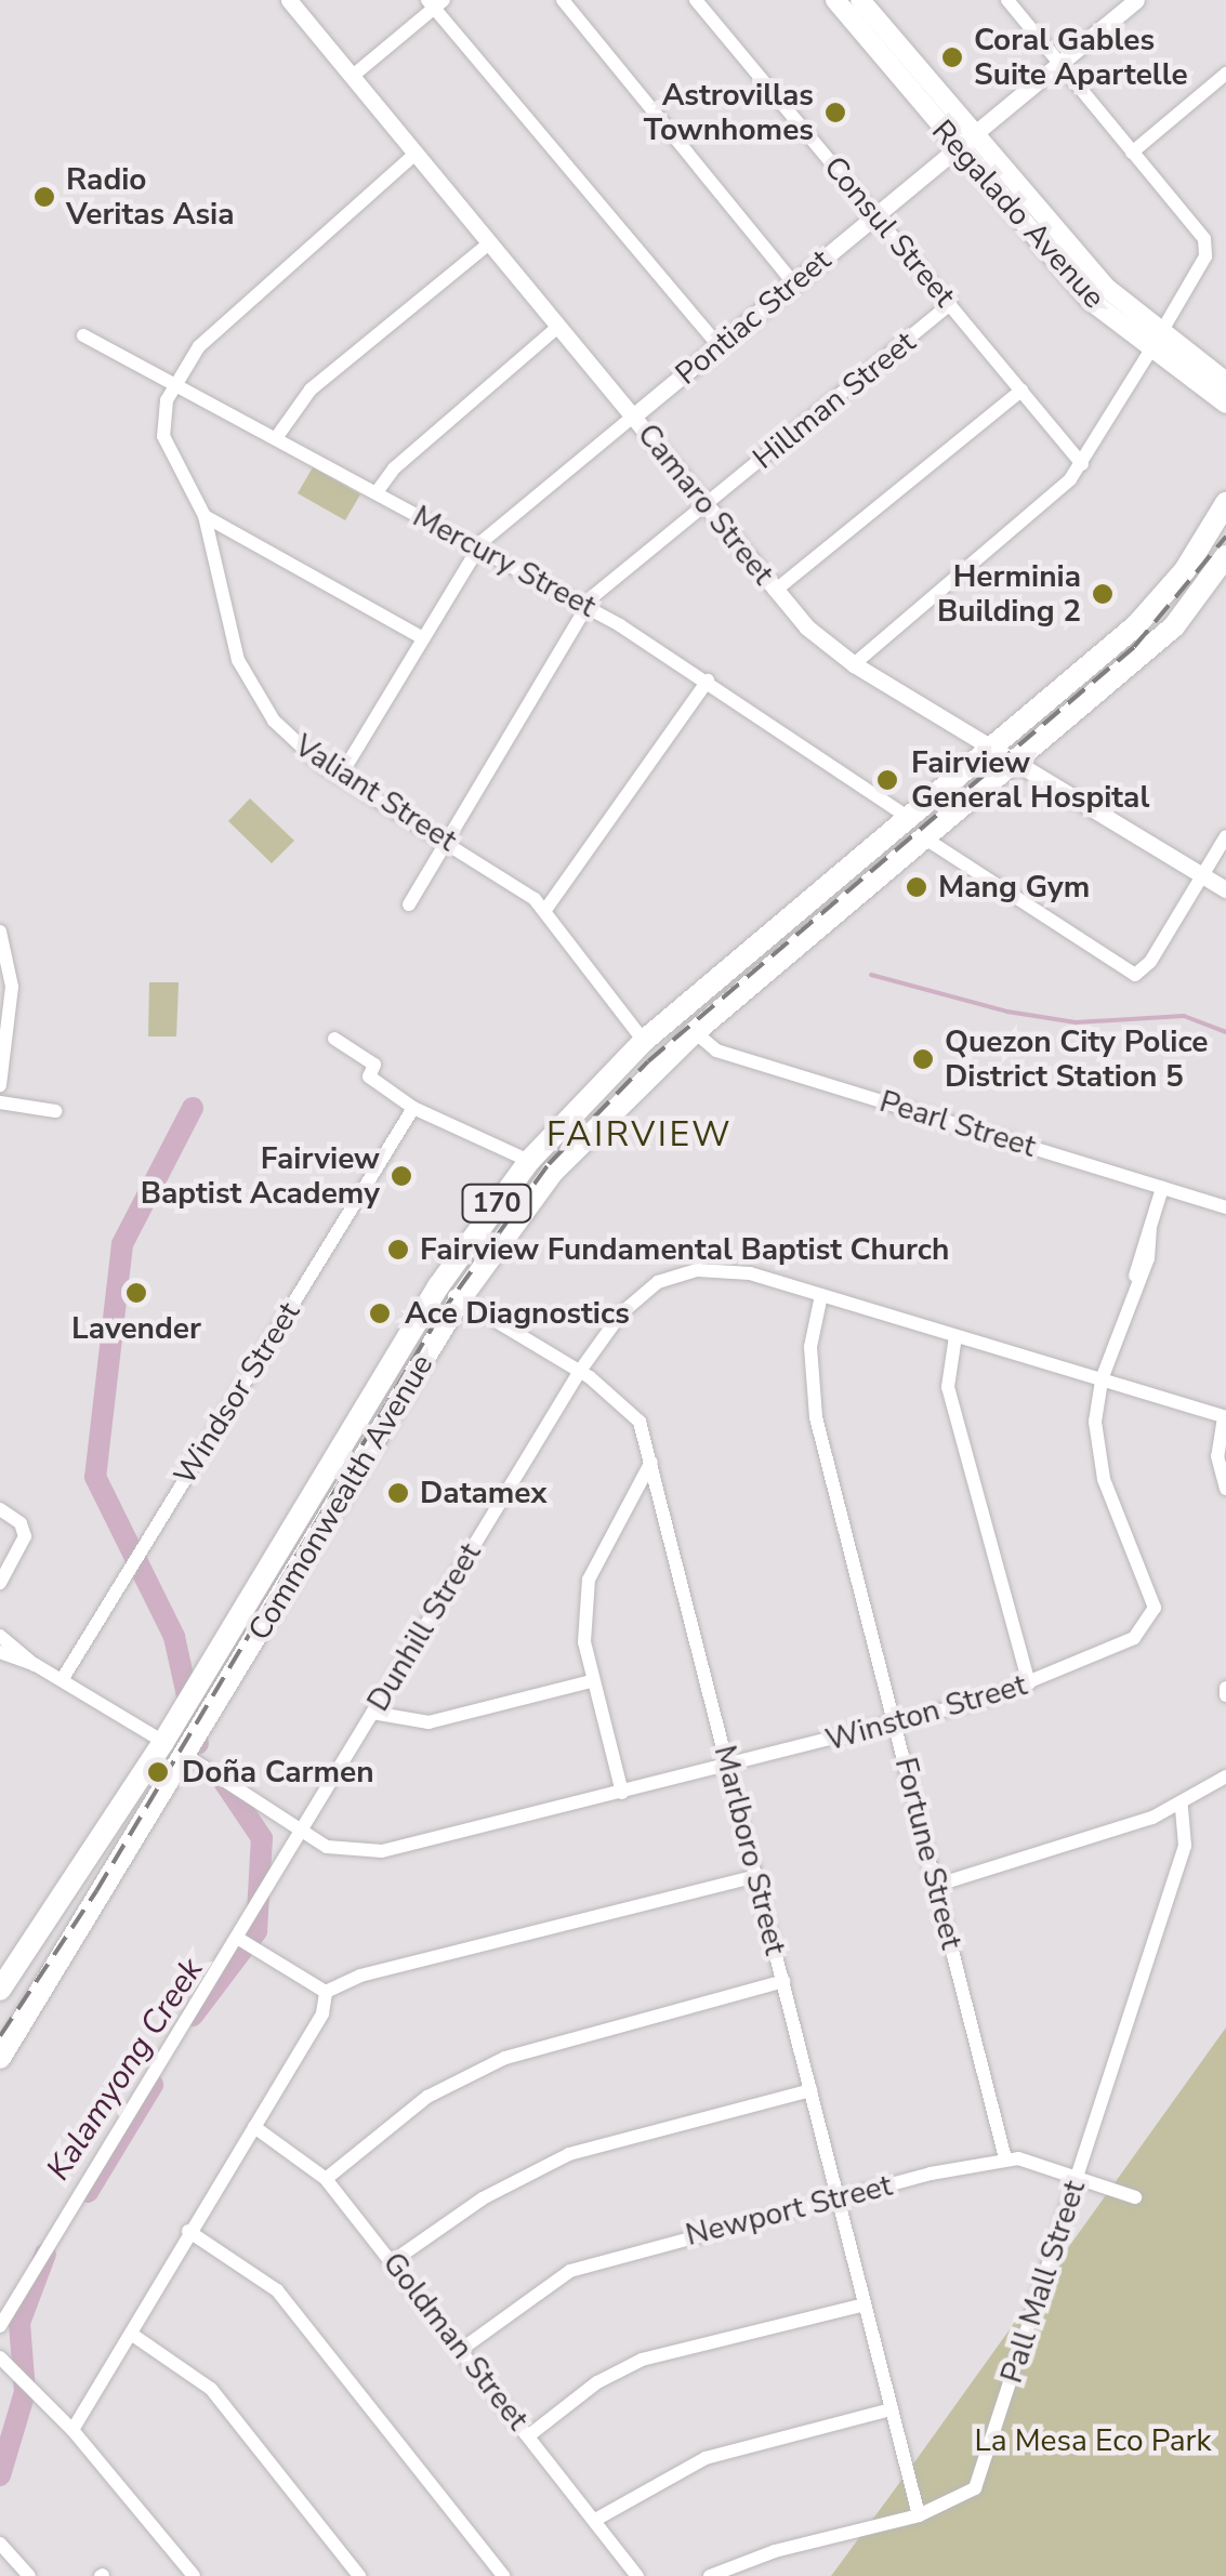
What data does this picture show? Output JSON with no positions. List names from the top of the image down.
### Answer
{
  "streets": {
    "main road": ["Regalado Avenue", "170", "Commonwealth Avenue"],
    "street": [
      "Consul Street",
      "Pontiac Street",
      "Hillman Street",
      "Camaro Street",
      "Mercury Street",
      "Valiant Street",
      "Pearl Street",
      "Windsor Street",
      "Dunhill Street",
      "Winston Street",
      "Marlboro Street",
      "Fortune Street",
      "Newport Street",
      "Pall Mall Street",
      "Goldman Street"
    ]
  },
  "crossings": [
    ["Regalado Avenue", "Pontiac Street"],
    ["Consul Street", "Pontiac Street"],
    ["Consul Street", "Hillman Street"],
    ["Pontiac Street", "Camaro Street"],
    ["Pontiac Street", "Mercury Street"],
    ["Pontiac Street", "Valiant Street"],
    ["Hillman Street", "Camaro Street"],
    ["Hillman Street", "Mercury Street"],
    ["Hillman Street", "Valiant Street"],
    ["Camaro Street", "Valiant Street"],
    ["Camaro Street", "Commonwealth Avenue"],
    ["Mercury Street", "Valiant Street"],
    ["Mercury Street", "Commonwealth Avenue"],
    ["Valiant Street", "Commonwealth Avenue"],
    ["Pearl Street", "Commonwealth Avenue"],
    ["Pearl Street", "Winston Street"],
    ["Commonwealth Avenue", "Winston Street"],
    ["Commonwealth Avenue", "Marlboro Street"],
    ["Dunhill Street", "Winston Street"],
    ["Dunhill Street", "Marlboro Street"],
    ["Dunhill Street", "Fortune Street"],
    ["Winston Street", "Marlboro Street"],
    ["Winston Street", "Fortune Street"],
    ["Marlboro Street", "Newport Street"],
    ["Marlboro Street", "Pall Mall Street"],
    ["Fortune Street", "Newport Street"],
    ["Newport Street", "Pall Mall Street"],
    ["Newport Street", "Goldman Street"]
  ],
  "districts": ["FAIRVIEW"],
  "water": ["Kalamyong Creek"],
  "parks": ["La Mesa Eco Park"],
  "places": [
    "Coral Gables Suite Apartelle",
    "Astrovillas Townhomes",
    "Radio Veritas Asia",
    "Herminia Building 2",
    "Fairview General Hospital",
    "Mang Gym",
    "Quezon City Police District Station 5",
    "Fairview Baptist Academy",
    "Fairview Fundamental Baptist Church",
    "Lavender",
    "Ace Diagnostics",
    "Datamex",
    "Doña Carmen"
  ]
}
